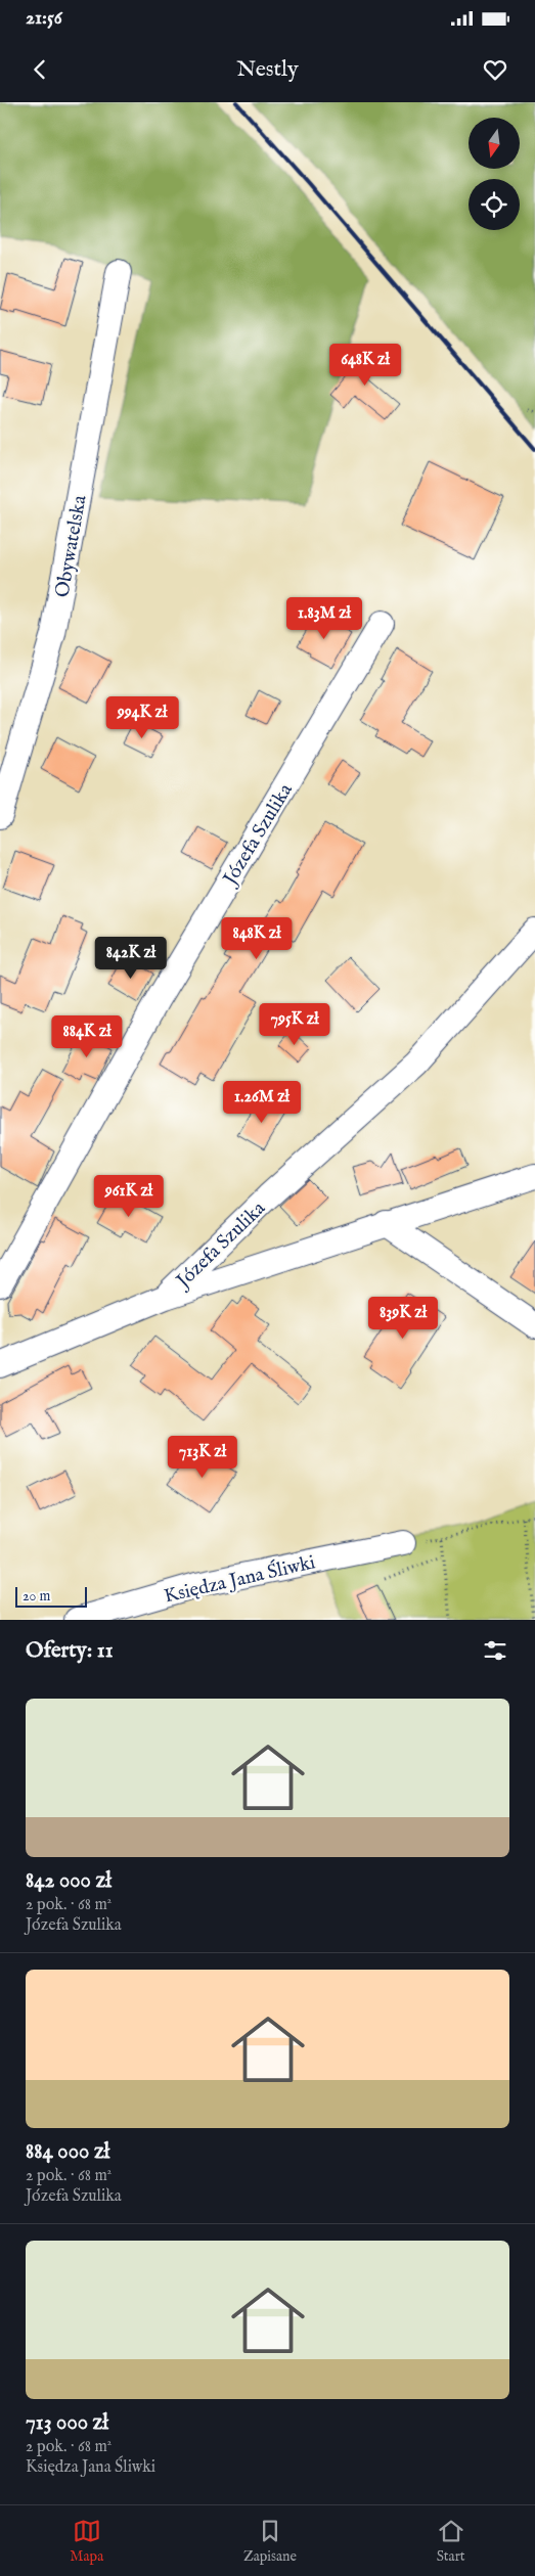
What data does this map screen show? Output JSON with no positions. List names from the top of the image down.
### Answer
{
  "streets": {
    "street": ["Obywatelska", "Józefa Szulika", "Księdza Jana Śliwki"]
  },
  "scale_bar": "20 m",
  "north": "bottom",
  "page": {
    "status": "21:56",
    "header": "Nestly",
    "price": [
      "648K zł",
      "1.83M zł",
      "994K zł",
      "848K zł",
      "842K zł",
      "795K zł",
      "884K zł",
      "1.26M zł",
      "961K zł",
      "839K zł",
      "713K zł"
    ],
    "scale": "20 m",
    "heading": "Oferty: 11",
    "list": [
      {
        "name": "842 000 zł",
        "note": "2 pok. · 68 m² · Józefa Szulika"
      },
      {
        "name": "884 000 zł",
        "note": "2 pok. · 68 m² · Józefa Szulika"
      },
      {
        "name": "713 000 zł",
        "note": "2 pok. · 68 m² · Księdza Jana Śliwki"
      }
    ],
    "tabs": ["Mapa", "Zapisane", "Start"]
  }
}
